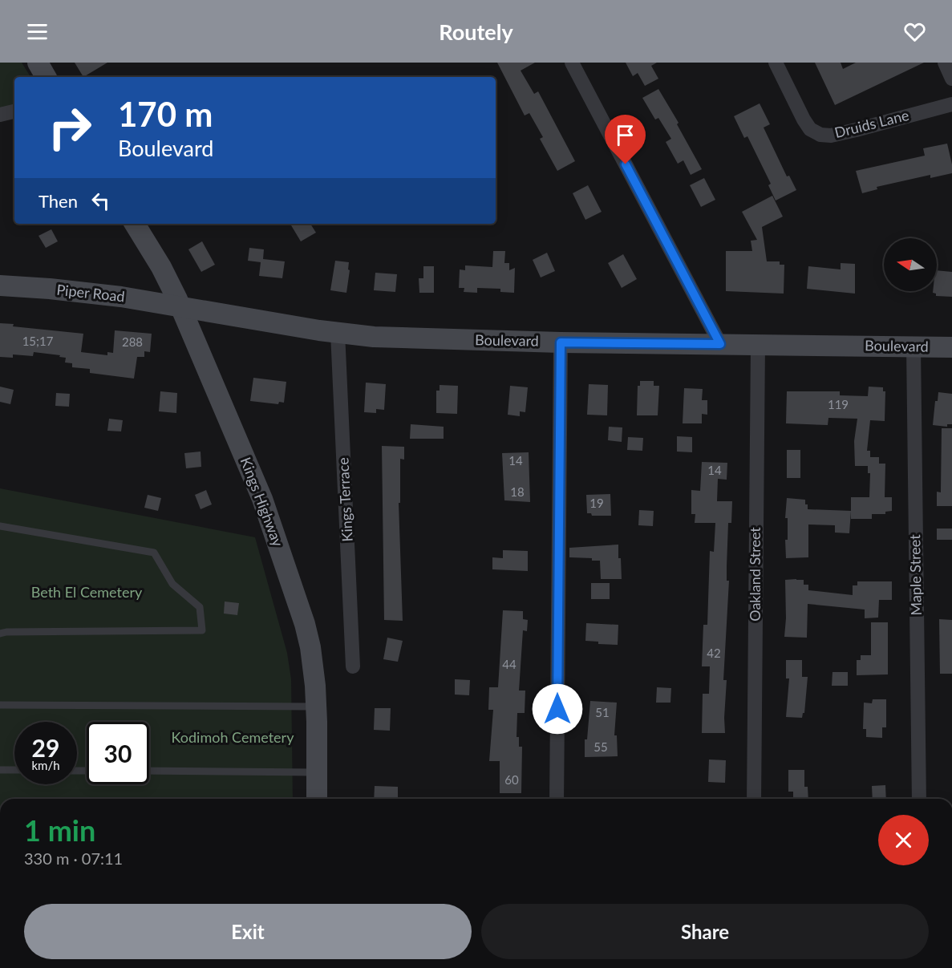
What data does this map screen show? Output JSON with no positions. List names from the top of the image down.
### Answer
{
  "streets": {
    "main road": ["Piper Road", "Boulevard", "Kings Highway"],
    "street": [
      "Druids Lane",
      "Kings Terrace",
      "Oakland Street",
      "Maple Street"
    ]
  },
  "crossings": [
    ["Piper Road", "Boulevard"],
    ["Piper Road", "Kings Highway"],
    ["Boulevard", "Kings Terrace"],
    ["Boulevard", "Kings Highway"],
    ["Boulevard", "Oakland Street"],
    ["Boulevard", "Maple Street"]
  ],
  "parks": ["Beth El Cemetery", "Kodimoh Cemetery"],
  "house_numbers": [
    "15;17",
    "288",
    "119",
    "14",
    "14",
    "18",
    "19",
    "42",
    "44",
    "51",
    "55",
    "60"
  ],
  "north": "left",
  "page": {
    "header": "Routely",
    "turn": ["170 m", "Boulevard"],
    "then": "Then",
    "speed": "29 km/h",
    "limit": "30",
    "heading": ["1 min", "330 m · 07:11"],
    "buttons": ["Exit", "Share"]
  }
}
